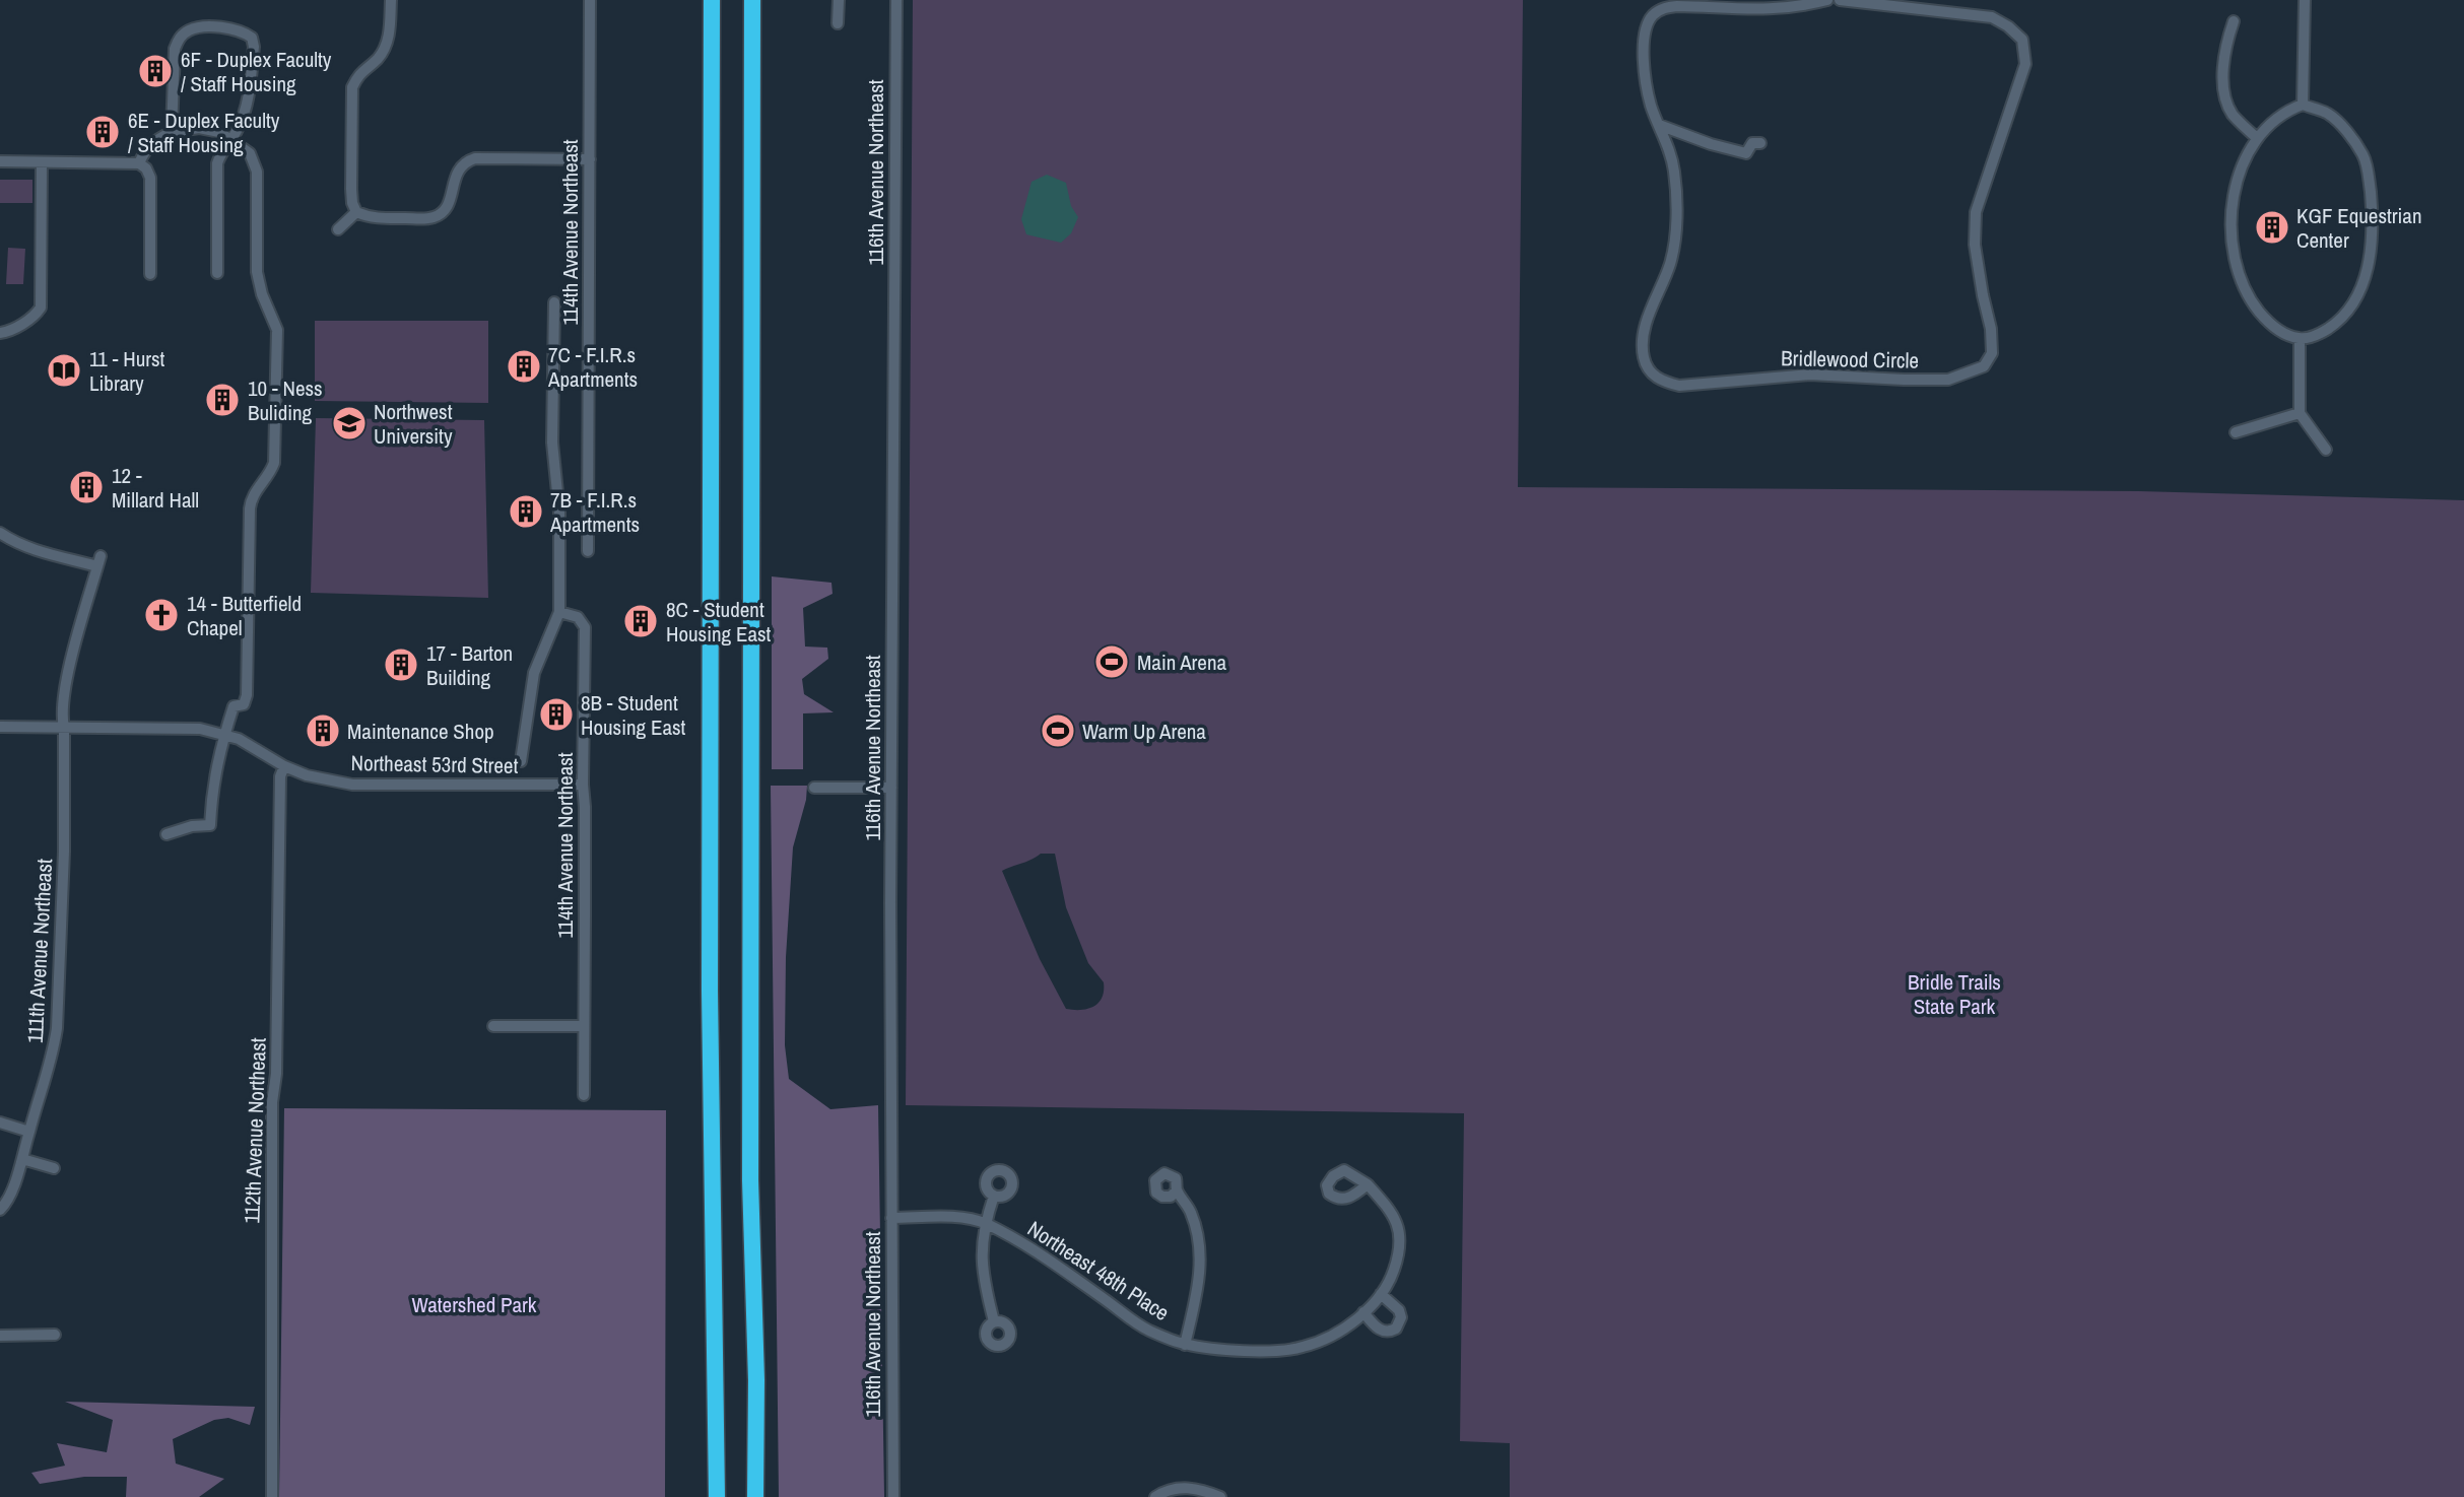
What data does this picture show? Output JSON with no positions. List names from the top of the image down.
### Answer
{
  "streets": {
    "street": [
      "116th Avenue Northeast",
      "114th Avenue Northeast",
      "Bridlewood Circle",
      "Northeast 53rd Street",
      "111th Avenue Northeast",
      "112th Avenue Northeast",
      "Northeast 48th Place"
    ]
  },
  "crossings": [
    ["116th Avenue Northeast", "Northeast 48th Place"],
    ["114th Avenue Northeast", "Northeast 53rd Street"],
    ["Northeast 53rd Street", "111th Avenue Northeast"],
    ["Northeast 53rd Street", "112th Avenue Northeast"]
  ],
  "parks": ["Bridle Trails State Park", "Watershed Park"],
  "places": {
    "building": [
      "6F - Duplex Faculty / Staff Housing",
      "6E - Duplex Faculty / Staff Housing",
      "KGF Equestrian Center",
      "7C - F.I.R.s Apartments",
      "10 - Ness Buliding",
      "12 - Millard Hall",
      "7B - F.I.R.s Apartments",
      "8C - Student Housing East",
      "17 - Barton Building",
      "8B - Student Housing East",
      "Maintenance Shop"
    ],
    "library": ["11 - Hurst Library"],
    "school or university": ["Northwest University"],
    "church": ["14 - Butterfield Chapel"],
    "sports": ["Main Arena", "Warm Up Arena"]
  }
}
